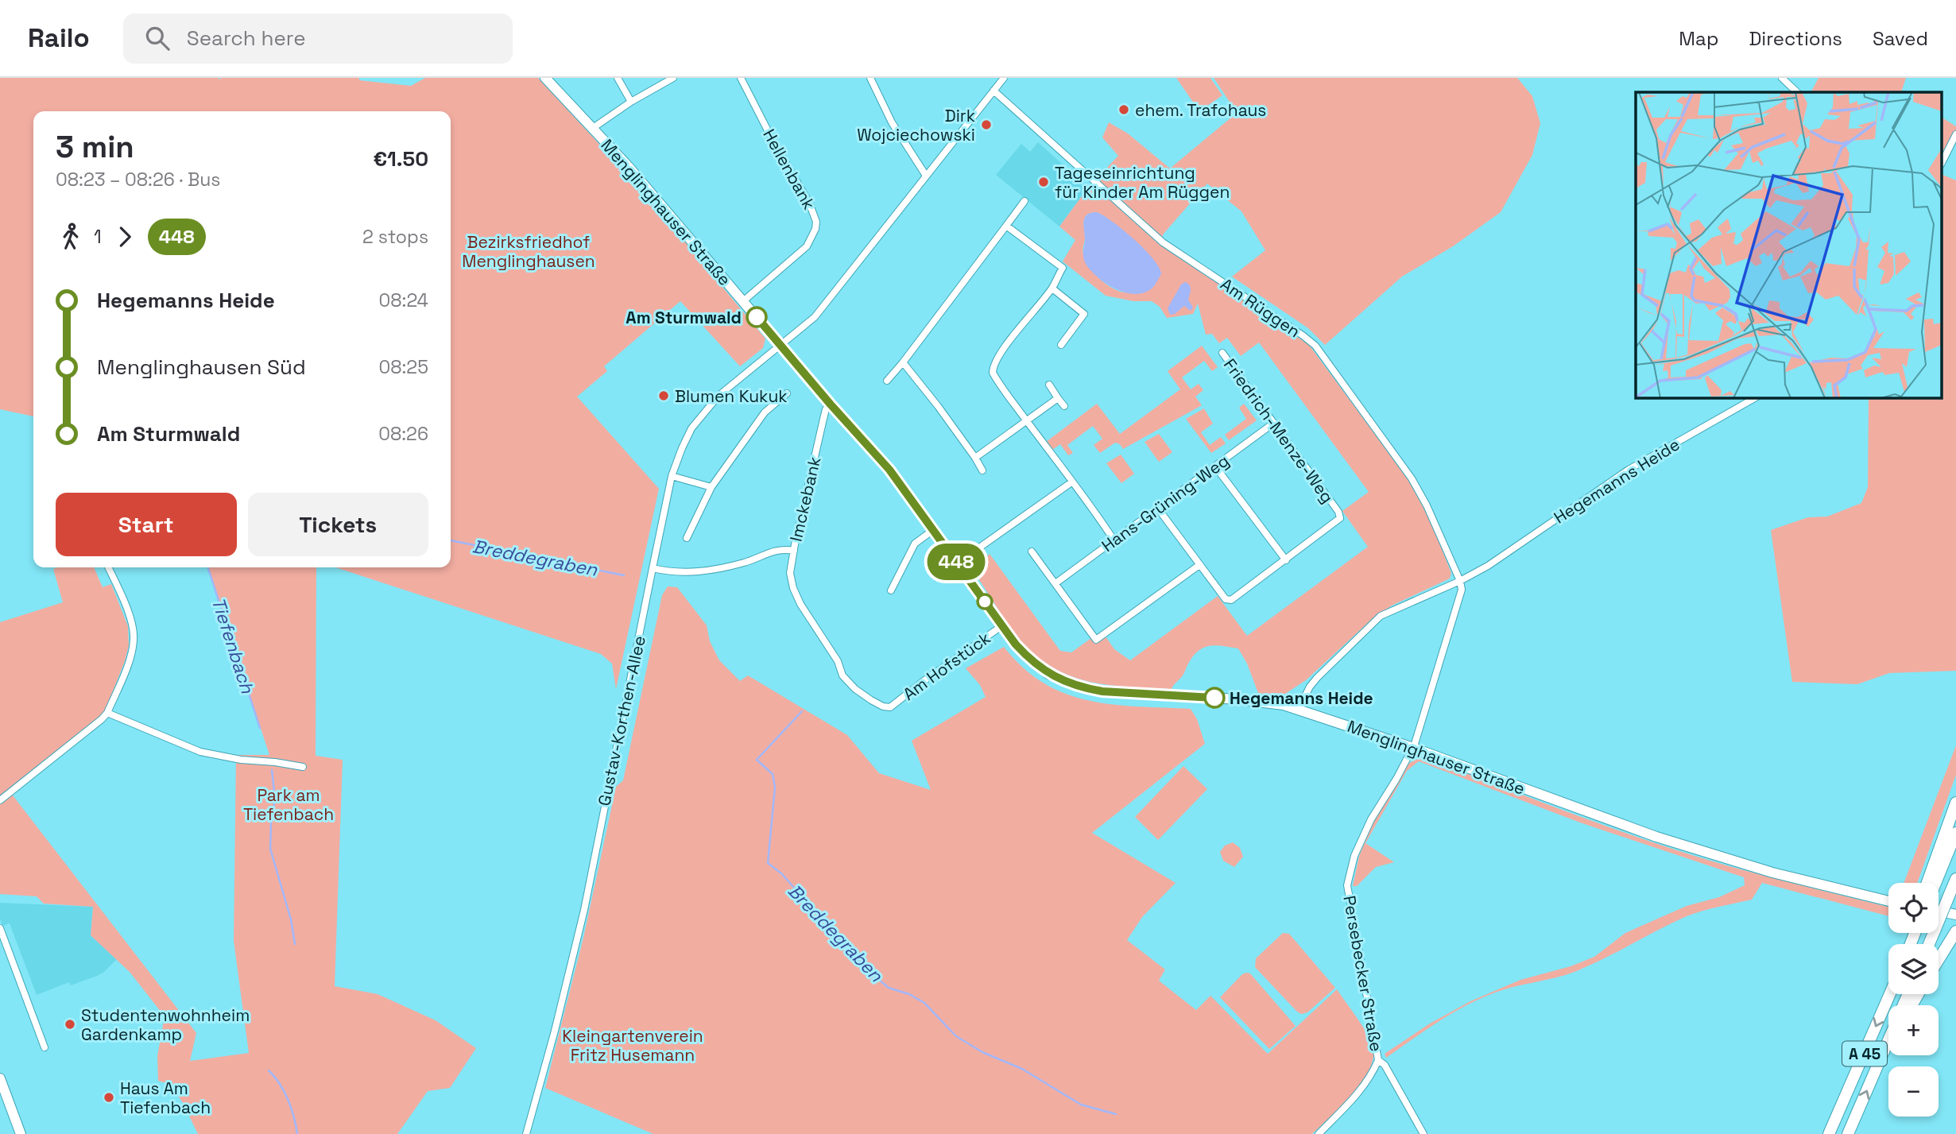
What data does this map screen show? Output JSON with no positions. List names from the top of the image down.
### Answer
{
  "streets": {
    "highway": ["A 45"],
    "street": [
      "Hellenbank",
      "Menglinghauser Straße",
      "Am Rüggen",
      "Friedrich-Menze-Weg",
      "Hegemanns Heide",
      "Imckebank",
      "Hans-Grüning-Weg",
      "Am Hofstück",
      "Gustav-Korthen-Allee",
      "Persebecker Straße"
    ]
  },
  "crossings": [
    ["Hellenbank", "Menglinghauser Straße"],
    ["Menglinghauser Straße", "Hegemanns Heide"],
    ["Menglinghauser Straße", "Imckebank"],
    ["Menglinghauser Straße", "Am Hofstück"],
    ["Menglinghauser Straße", "Gustav-Korthen-Allee"],
    ["Menglinghauser Straße", "Persebecker Straße"],
    ["Am Rüggen", "Hegemanns Heide"],
    ["Am Rüggen", "Persebecker Straße"],
    ["Friedrich-Menze-Weg", "Hans-Grüning-Weg"],
    ["Hegemanns Heide", "Persebecker Straße"],
    ["Imckebank", "Am Hofstück"],
    ["Imckebank", "Gustav-Korthen-Allee"]
  ],
  "water": ["Breddegraben", "Tiefenbach"],
  "parks": ["Bezirksfriedhof Menglinghausen", "Park am Tiefenbach", "Kleingartenverein Fritz Husemann"],
  "places": [
    "ehem. Trafohaus",
    "Dirk Wojciechowski",
    "Tageseinrichtung für Kinder Am Rüggen",
    "Am Sturmwald",
    "Blumen Kukuk",
    "Hegemanns Heide",
    "Studentenwohnheim Gardenkamp",
    "Haus Am Tiefenbach"
  ],
  "lines": ["bus line 448"],
  "page": {
    "header": "Railo",
    "search": "Search here",
    "nav": ["Map", "Directions", "Saved"],
    "on_map": "448",
    "heading": ["3 min", "08:23 – 08:26 · Bus", "€1.50"],
    "legs": ["1", "448", "2 stops"],
    "list": [
      {
        "name": "Hegemanns Heide",
        "value": "08:24"
      },
      {
        "name": "Menglinghausen Süd",
        "value": "08:25"
      },
      {
        "name": "Am Sturmwald",
        "value": "08:26"
      }
    ],
    "buttons": ["Start", "Tickets"],
    "map_buttons": ["+", "−"]
  }
}
